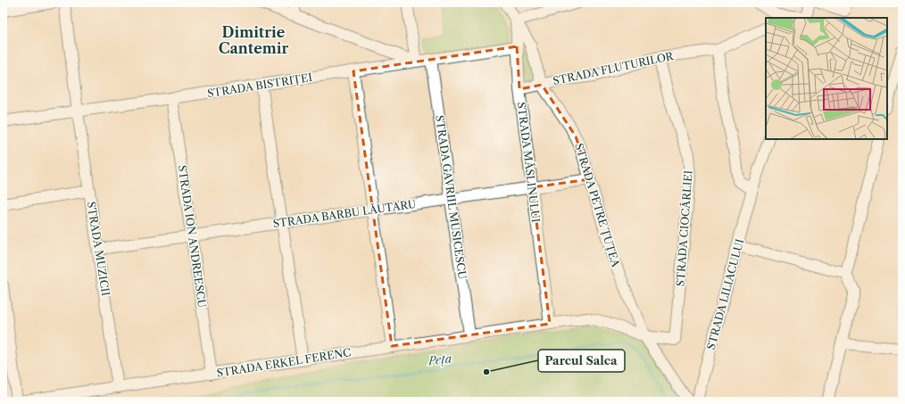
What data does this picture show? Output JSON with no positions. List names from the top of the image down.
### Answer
{
  "streets": {
    "street": [
      "STRADA FLUTURILOR",
      "STRADA BISTRIȚEI",
      "STRADA MĂSLINULUI",
      "STRADA GAVRIIL MUSICESCU",
      "STRADA PETRE ȚUȚEA",
      "STRADA BARBU LĂUTARU",
      "STRADA CIOCÂRLIEI",
      "STRADA ION ANDREESCU",
      "STRADA MUZICII",
      "STRADA LILIACULUI",
      "STRADA ERKEL FERENC"
    ]
  },
  "crossings": [
    ["STRADA FLUTURILOR", "STRADA MĂSLINULUI"],
    ["STRADA FLUTURILOR", "STRADA PETRE ȚUȚEA"],
    ["STRADA FLUTURILOR", "STRADA CIOCÂRLIEI"],
    ["STRADA BISTRIȚEI", "STRADA MĂSLINULUI"],
    ["STRADA BISTRIȚEI", "STRADA GAVRIIL MUSICESCU"],
    ["STRADA BISTRIȚEI", "STRADA ION ANDREESCU"],
    ["STRADA BISTRIȚEI", "STRADA MUZICII"],
    ["STRADA MĂSLINULUI", "STRADA PETRE ȚUȚEA"],
    ["STRADA MĂSLINULUI", "STRADA BARBU LĂUTARU"],
    ["STRADA MĂSLINULUI", "STRADA ERKEL FERENC"],
    ["STRADA GAVRIIL MUSICESCU", "STRADA BARBU LĂUTARU"],
    ["STRADA GAVRIIL MUSICESCU", "STRADA ERKEL FERENC"],
    ["STRADA PETRE ȚUȚEA", "STRADA BARBU LĂUTARU"],
    ["STRADA PETRE ȚUȚEA", "STRADA LILIACULUI"],
    ["STRADA PETRE ȚUȚEA", "STRADA ERKEL FERENC"],
    ["STRADA BARBU LĂUTARU", "STRADA ION ANDREESCU"],
    ["STRADA BARBU LĂUTARU", "STRADA MUZICII"],
    ["STRADA CIOCÂRLIEI", "STRADA ERKEL FERENC"],
    ["STRADA ION ANDREESCU", "STRADA ERKEL FERENC"],
    ["STRADA MUZICII", "STRADA ERKEL FERENC"]
  ],
  "districts": ["Dimitrie Cantemir"],
  "water": ["Peța"],
  "places": ["Parcul Salca"]
}
